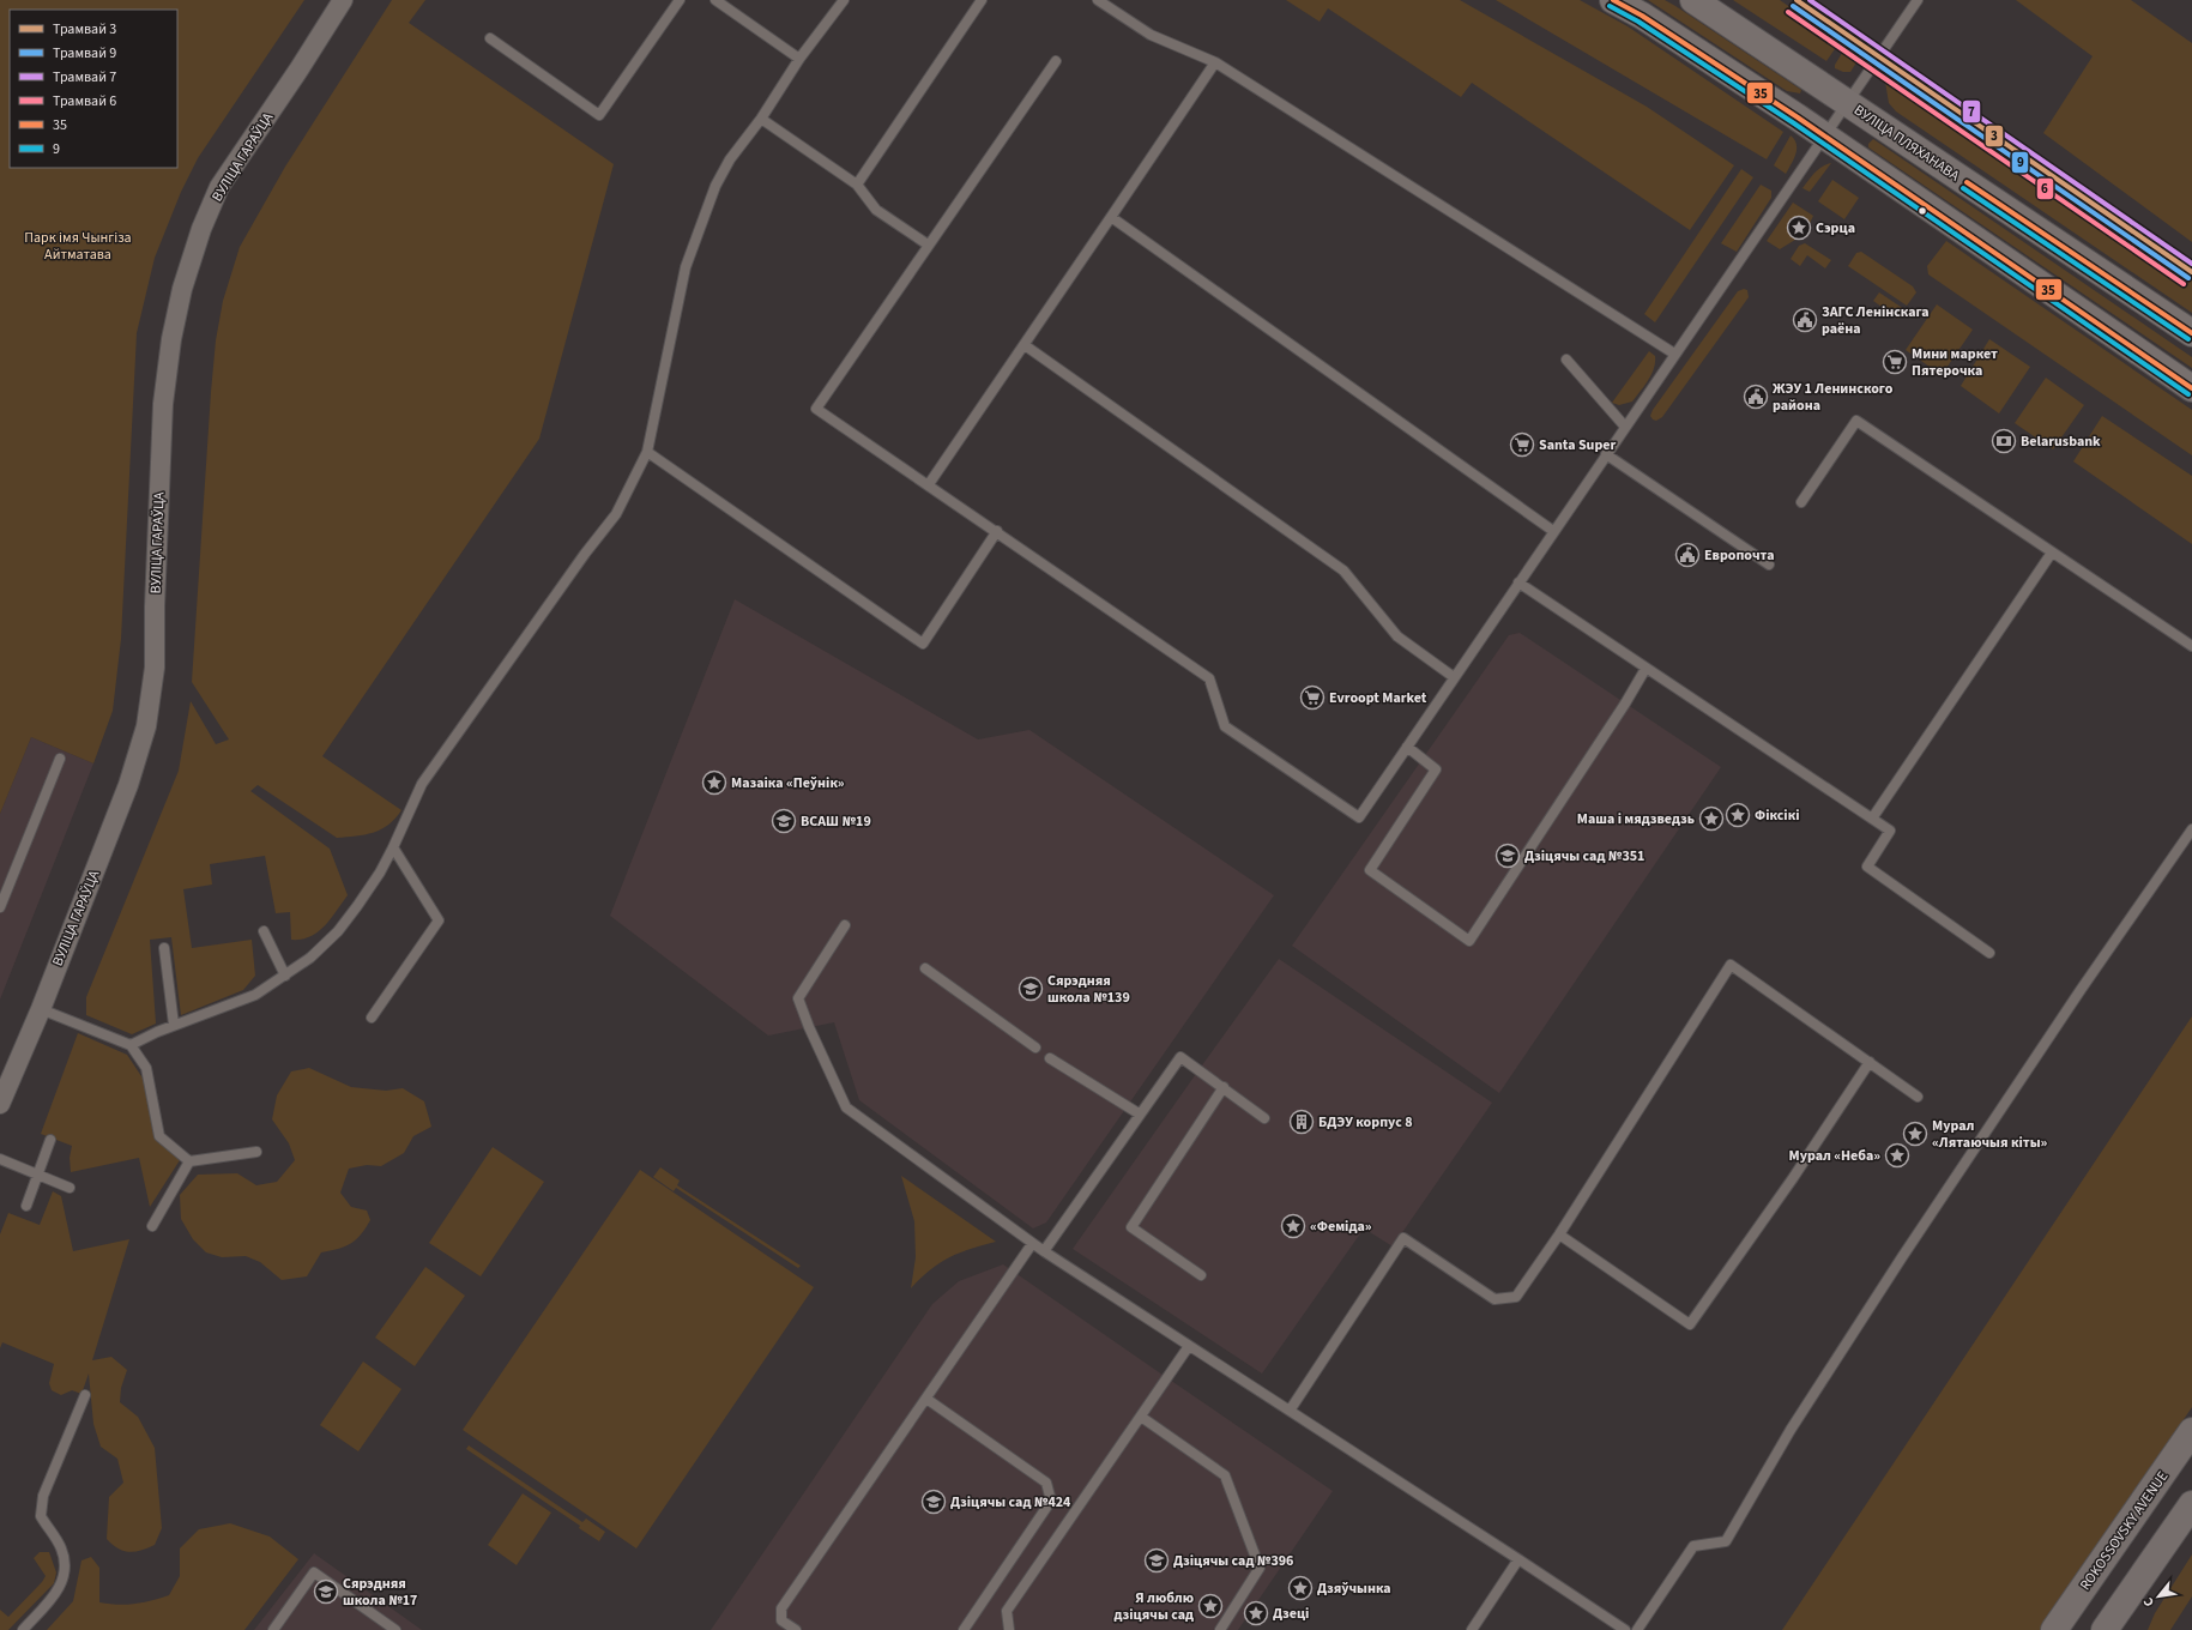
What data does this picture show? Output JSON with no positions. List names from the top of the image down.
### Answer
{
  "streets": {
    "main road": ["ВУЛІЦА ПЛЯХАНАВА", "ROKOSSOVSKY AVENUE"],
    "street": ["ВУЛІЦА ГАРАЎЦА"]
  },
  "parks": ["Парк імя Чынгіза Айтматава"],
  "places": {
    "place": [
      "Сэрца",
      "Мазаіка «Пеўнік»",
      "Фіксікі",
      "Маша і мядзведзь",
      "Мурал «Лятаючыя кіты»",
      "Мурал «Неба»",
      "«Феміда»",
      "Дзяўчынка",
      "Я люблю дзіцячы сад",
      "Дзеці"
    ],
    "public building": ["ЗАГС Ленінскага раёна", "ЖЭУ 1 Ленинского района", "Европочта"],
    "supermarket": ["Мини маркет Пятерочка", "Santa Super", "Evroopt Market"],
    "bank": ["Belarusbank"],
    "school or university": [
      "ВСАШ №19",
      "Дзіцячы сад №351",
      "Сярэдняя школа №139",
      "Дзіцячы сад №424",
      "Дзіцячы сад №396",
      "Сярэдняя школа №17"
    ],
    "building": ["БДЭУ корпус 8"]
  },
  "lines": [
    "tram line 3",
    "tram line 7",
    "transit line 35",
    "tram line 9",
    "transit line 9",
    "tram line 6"
  ],
  "legend": [
    "Трамвай 3",
    "Трамвай 9",
    "Трамвай 7",
    "Трамвай 6",
    "35",
    "9"
  ],
  "north": "bottom left"
}
